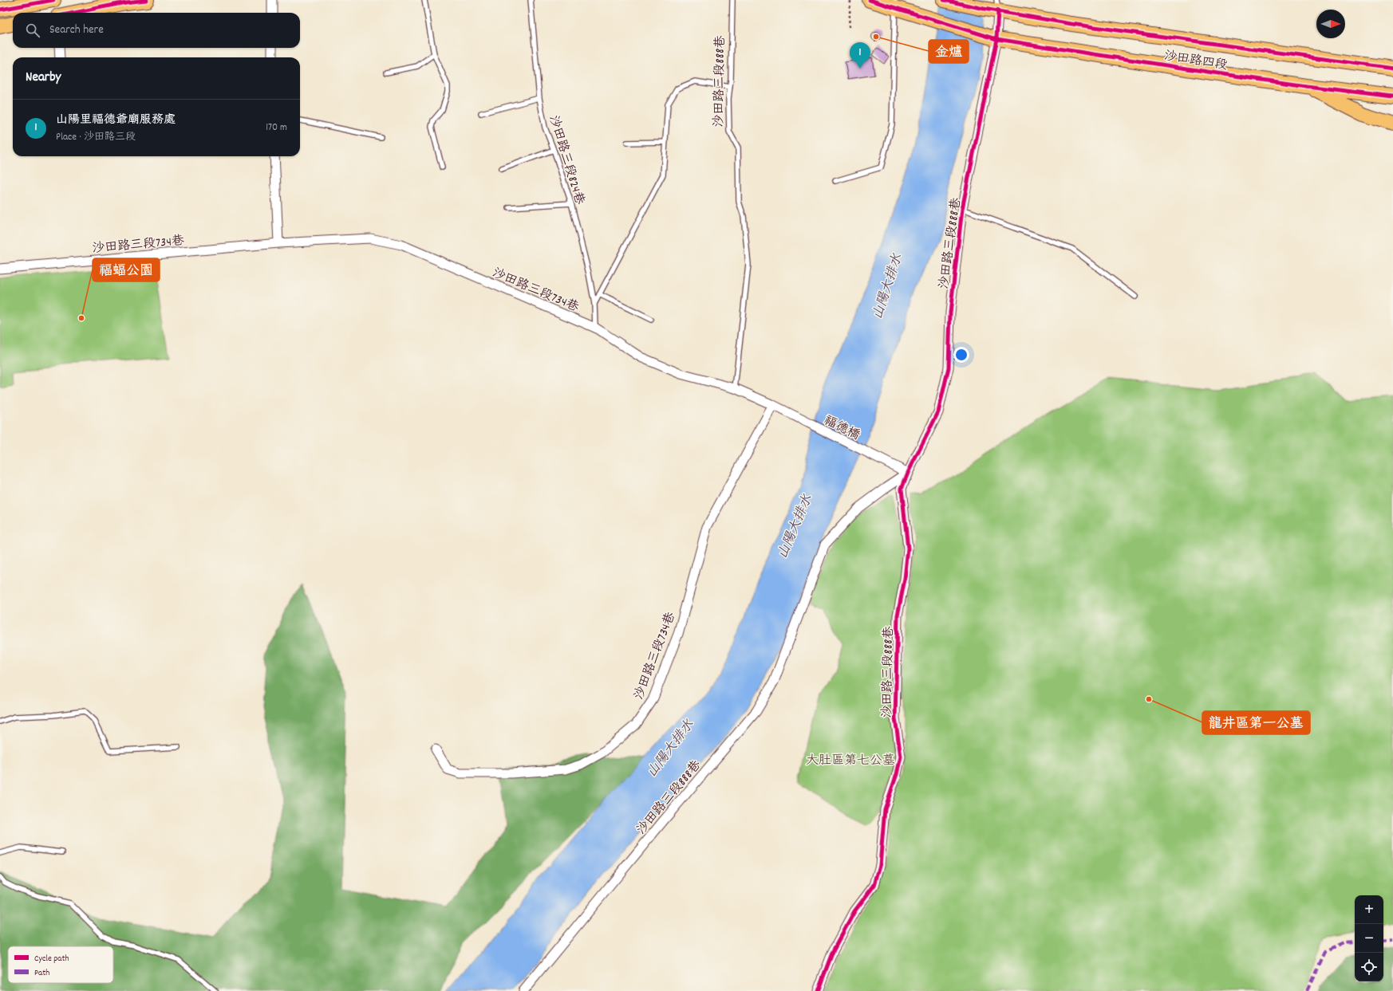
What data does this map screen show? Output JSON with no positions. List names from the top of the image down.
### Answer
{
  "streets": {
    "main road": ["沙田路四段"],
    "street": ["沙田路三段888巷", "沙田路三段734巷", "福德橋"],
    "lane": ["沙田路三段824巷"]
  },
  "crossings": [
    ["沙田路四段", "沙田路三段888巷"],
    ["沙田路三段888巷", "沙田路三段824巷"],
    ["沙田路三段888巷", "沙田路三段734巷"],
    ["沙田路三段888巷", "福德橋"],
    ["沙田路三段824巷", "沙田路三段734巷"],
    ["沙田路三段734巷", "福德橋"]
  ],
  "water": ["山陽大排水"],
  "parks": ["大肚區第七公墓"],
  "places": ["金爐", "福蝠公園", "龍井區第一公墓"],
  "legend": ["Cycle path", "Path"],
  "north": "right",
  "page": {
    "search": "Search here",
    "pins": "1",
    "heading": "Nearby",
    "list": [
      {
        "mark": "1",
        "name": "山陽里福德爺廟服務處",
        "note": "Place · 沙田路三段",
        "value": "170 m"
      }
    ],
    "map_buttons": ["+", "−"]
  }
}
